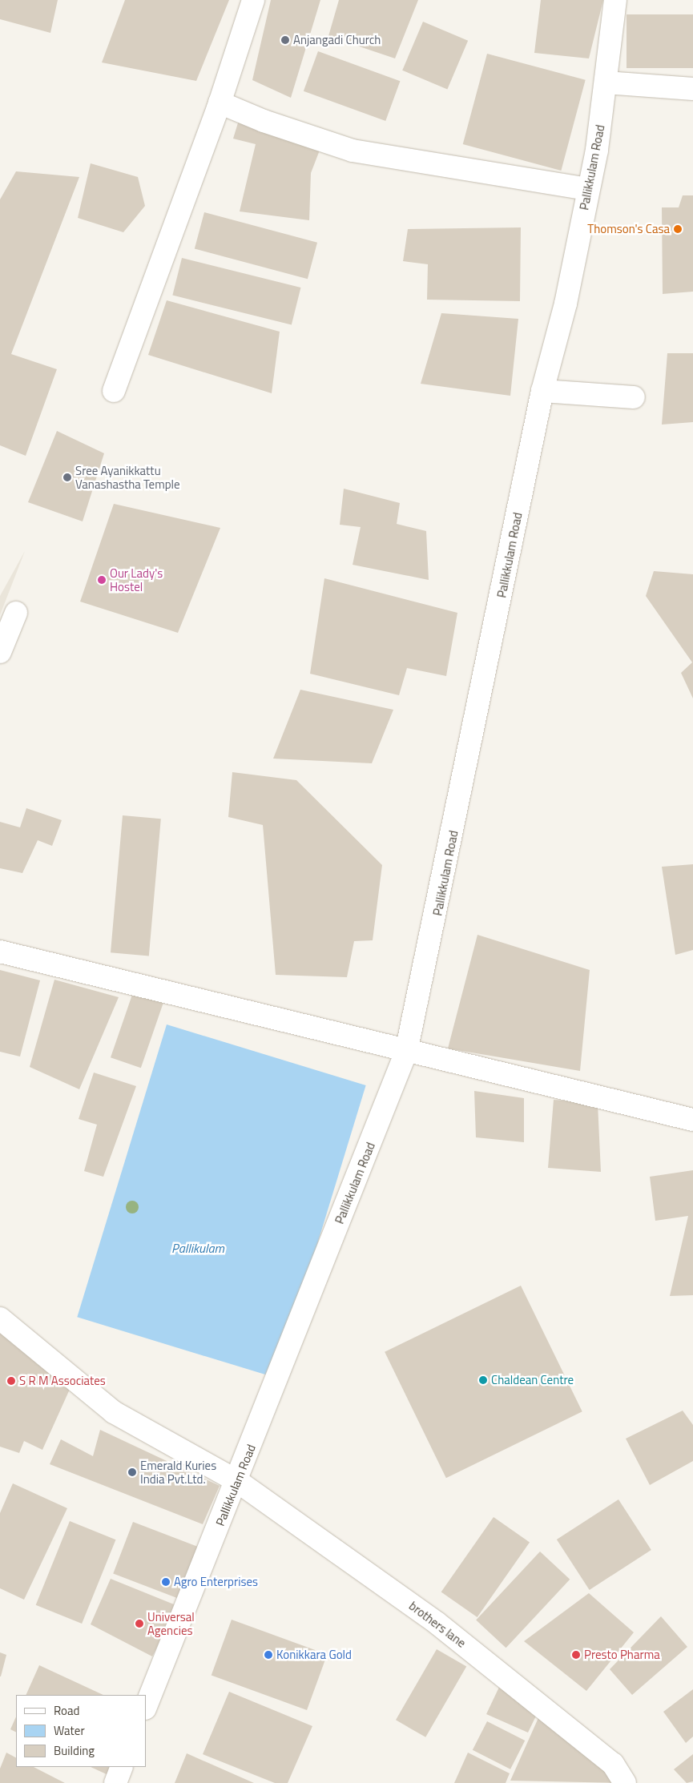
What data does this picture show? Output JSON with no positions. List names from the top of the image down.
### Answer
{
  "streets": {
    "street": ["Pallikkulam Road", "brothers lane"]
  },
  "crossings": [
    ["Pallikkulam Road", "brothers lane"]
  ],
  "water": ["Pallikulam"],
  "places": [
    "Anjangadi Church",
    "Thomson's Casa",
    "Sree Ayanikkattu Vanashastha Temple",
    "Our Lady's Hostel",
    "Chaldean Centre",
    "S R M Associates",
    "Emerald Kuries India Pvt.Ltd.",
    "Agro Enterprises",
    "Universal Agencies",
    "Konikkara Gold",
    "Presto Pharma"
  ],
  "legend": ["Road", "Water", "Building"]
}
